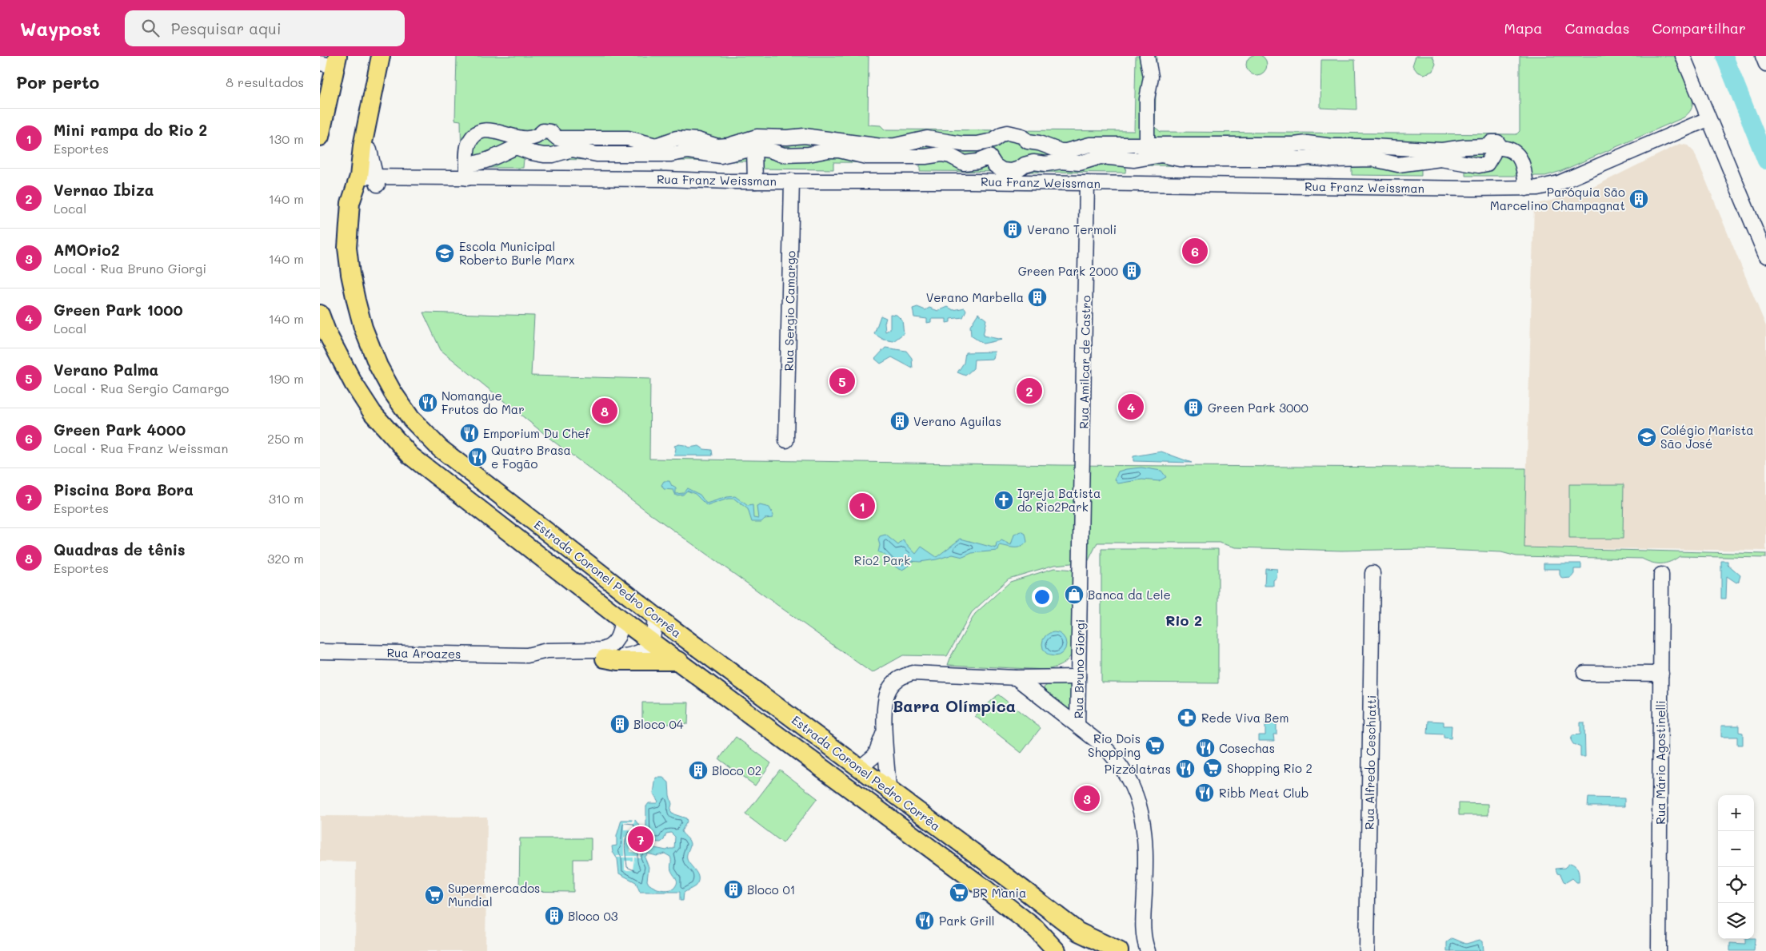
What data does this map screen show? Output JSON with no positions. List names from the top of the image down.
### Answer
{
  "streets": {
    "main road": ["Estrada Coronel Pedro Corrêa"],
    "street": [
      "Rua Franz Weissman",
      "Rua Sergio Camargo",
      "Rua Amilcar de Castro",
      "Rua Aroazes",
      "Rua Bruno Giorgi",
      "Rua Alfredo Ceschiatti",
      "Rua Mário Agostinelli"
    ]
  },
  "crossings": [
    ["Rua Franz Weissman", "Rua Sergio Camargo"],
    ["Rua Franz Weissman", "Rua Amilcar de Castro"],
    ["Rua Franz Weissman", "Estrada Coronel Pedro Corrêa"],
    ["Rua Amilcar de Castro", "Rua Bruno Giorgi"],
    ["Estrada Coronel Pedro Corrêa", "Rua Aroazes"]
  ],
  "districts": ["Rio 2", "Barra Olímpica"],
  "parks": ["Rio2 Park"],
  "places": {
    "building": [
      "Paróquia São Marcelino Champagnat",
      "Verano Termoli",
      "Green Park 2000",
      "Verano Marbella",
      "Green Park 3000",
      "Verano Aguilas",
      "Bloco 04",
      "Bloco 02",
      "Bloco 01",
      "Bloco 03"
    ],
    "school or university": ["Escola Municipal Roberto Burle Marx", "Colégio Marista São José"],
    "restaurant": [
      "Nomangue Frutos do Mar",
      "Emporium Du Chef",
      "Quatro Brasa e Fogão",
      "Cosechas",
      "Pizzólatras",
      "Ribb Meat Club",
      "Park Grill"
    ],
    "church": ["Igreja Batista do Rio2Park"],
    "shop": ["Banca da Lele"],
    "pharmacy": ["Rede Viva Bem"],
    "supermarket": [
      "Rio Dois Shopping",
      "Shopping Rio 2",
      "BR Mania",
      "Supermercados Mundial"
    ]
  },
  "page": {
    "header": "Waypost",
    "search": "Pesquisar aqui",
    "nav": ["Mapa", "Camadas", "Compartilhar"],
    "heading": ["Por perto", "8 resultados"],
    "list": [
      {
        "mark": "1",
        "name": "Mini rampa do Rio 2",
        "note": "Esportes",
        "value": "130 m"
      },
      {
        "mark": "2",
        "name": "Vernao Ibiza",
        "note": "Local",
        "value": "140 m"
      },
      {
        "mark": "3",
        "name": "AMOrio2",
        "note": "Local · Rua Bruno Giorgi",
        "value": "140 m"
      },
      {
        "mark": "4",
        "name": "Green Park 1000",
        "note": "Local",
        "value": "140 m"
      },
      {
        "mark": "5",
        "name": "Verano Palma",
        "note": "Local · Rua Sergio Camargo",
        "value": "190 m"
      },
      {
        "mark": "6",
        "name": "Green Park 4000",
        "note": "Local · Rua Franz Weissman",
        "value": "250 m"
      },
      {
        "mark": "7",
        "name": "Piscina Bora Bora",
        "note": "Esportes",
        "value": "310 m"
      },
      {
        "mark": "8",
        "name": "Quadras de tênis",
        "note": "Esportes",
        "value": "320 m"
      }
    ],
    "pins": [
      "6",
      "5",
      "2",
      "4",
      "8",
      "1",
      "3",
      "7"
    ],
    "map_buttons": ["+", "−"]
  }
}
